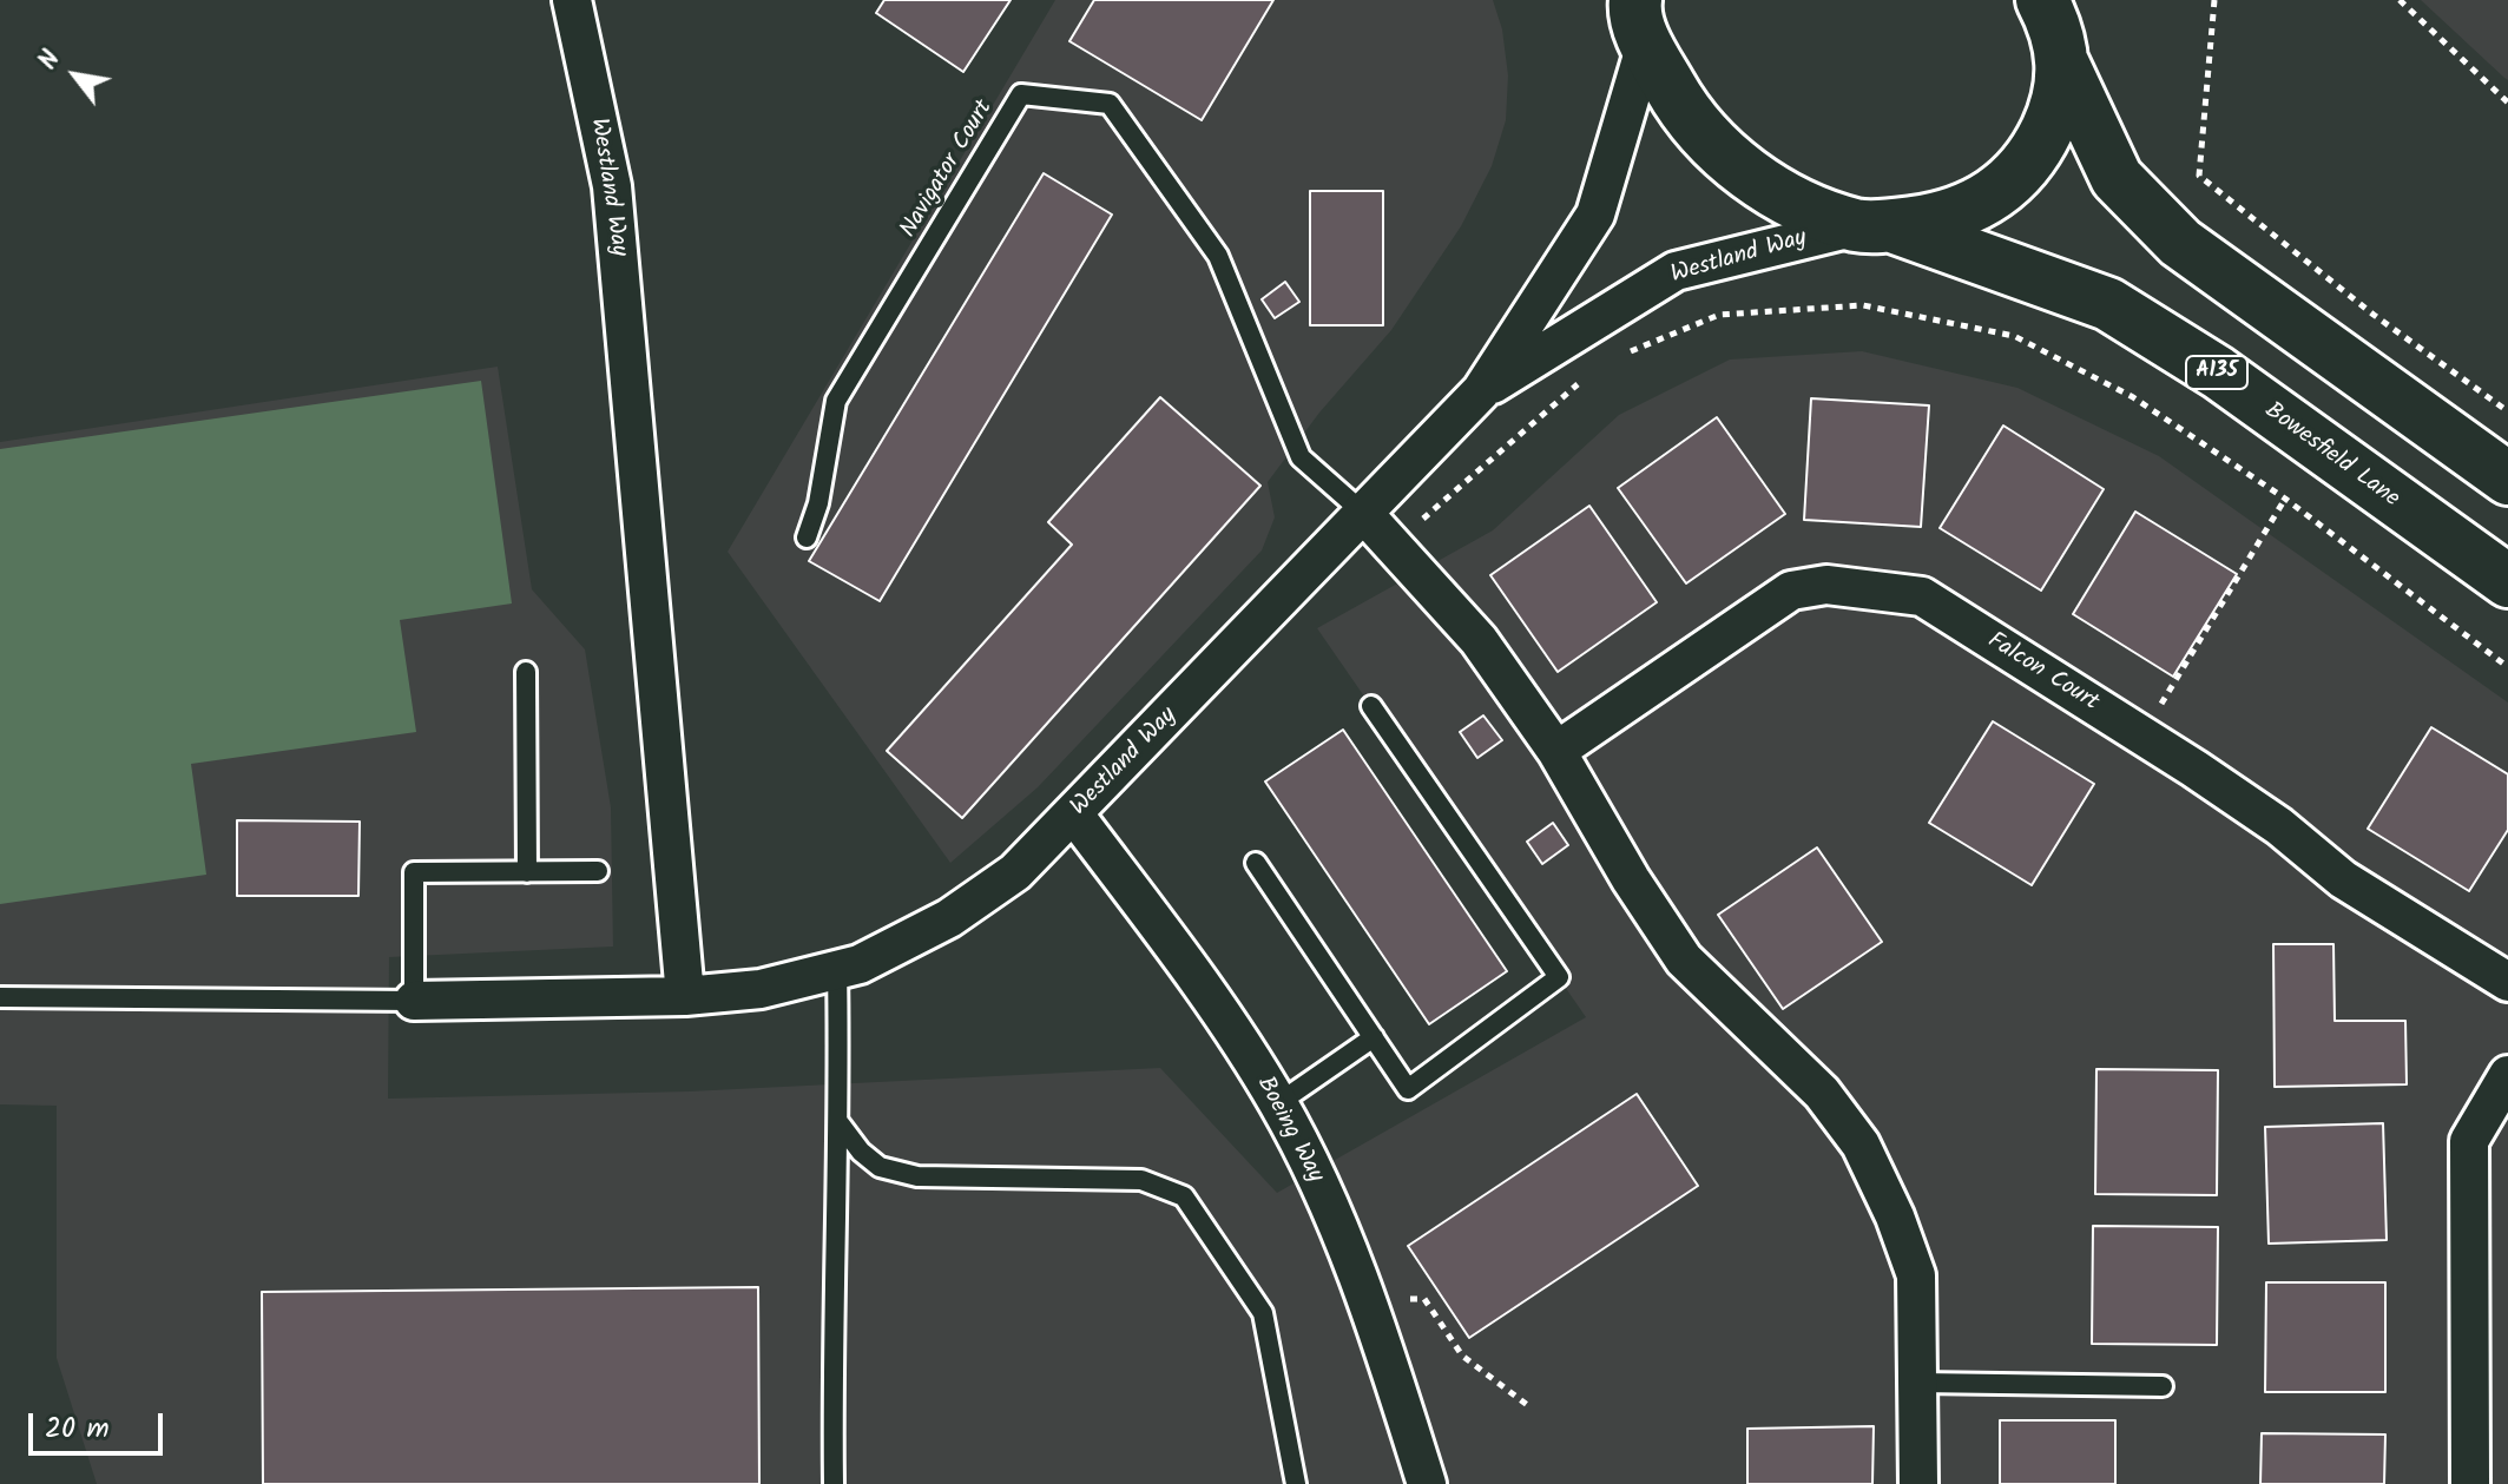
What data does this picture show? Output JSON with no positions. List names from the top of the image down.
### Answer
{
  "streets": {
    "main road": ["A135", "Bowesfield Lane"],
    "street": ["Westland Way", "Falcon Court", "Boeing Way"],
    "lane": ["Navigator Court"]
  },
  "crossings": [
    ["Navigator Court", "Westland Way"],
    ["Westland Way", "A135"],
    ["Westland Way", "Bowesfield Lane"],
    ["Westland Way", "Boeing Way"],
    ["A135", "Bowesfield Lane"]
  ],
  "scale_bar": "20 m",
  "north": "top left"
}
